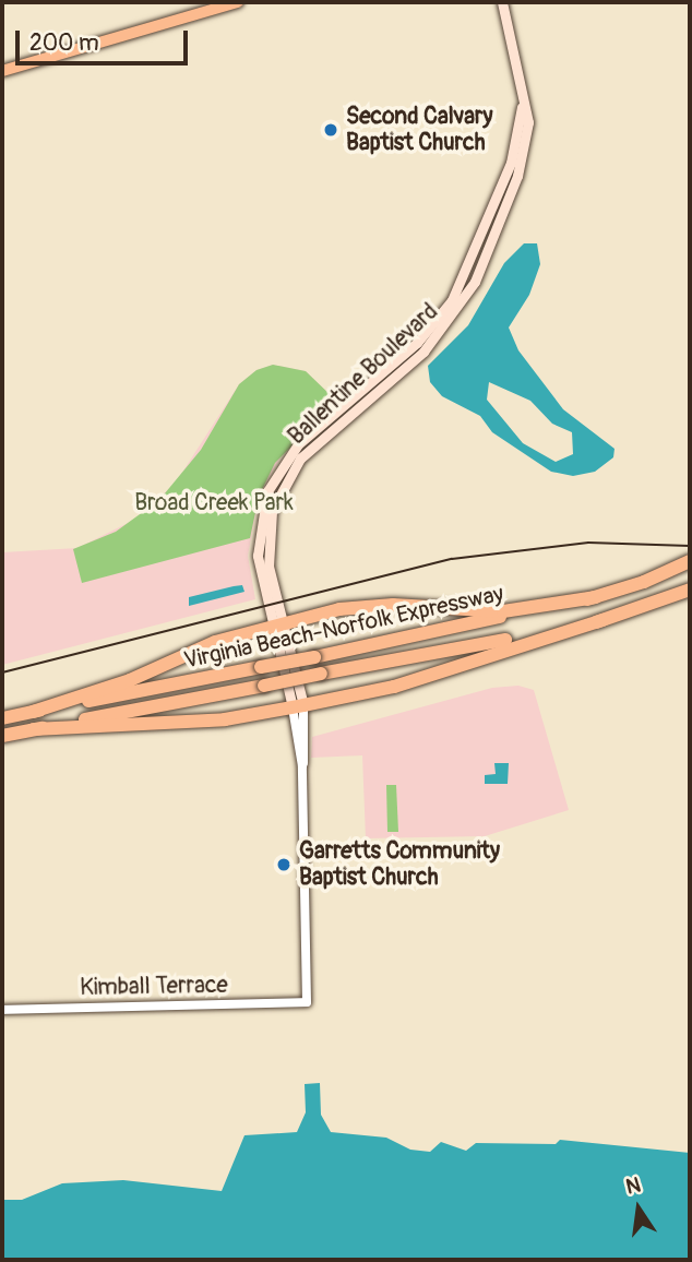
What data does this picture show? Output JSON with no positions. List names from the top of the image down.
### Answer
{
  "streets": {
    "highway": ["Virginia Beach-Norfolk Expressway"],
    "main road": ["Ballentine Boulevard"],
    "street": ["Kimball Terrace"]
  },
  "crossings": [
    ["Ballentine Boulevard", "Kimball Terrace"]
  ],
  "parks": ["Broad Creek Park"],
  "places": ["Second Calvary Baptist Church", "Garretts Community Baptist Church"],
  "scale_bar": "200 m",
  "north": "top"
}
